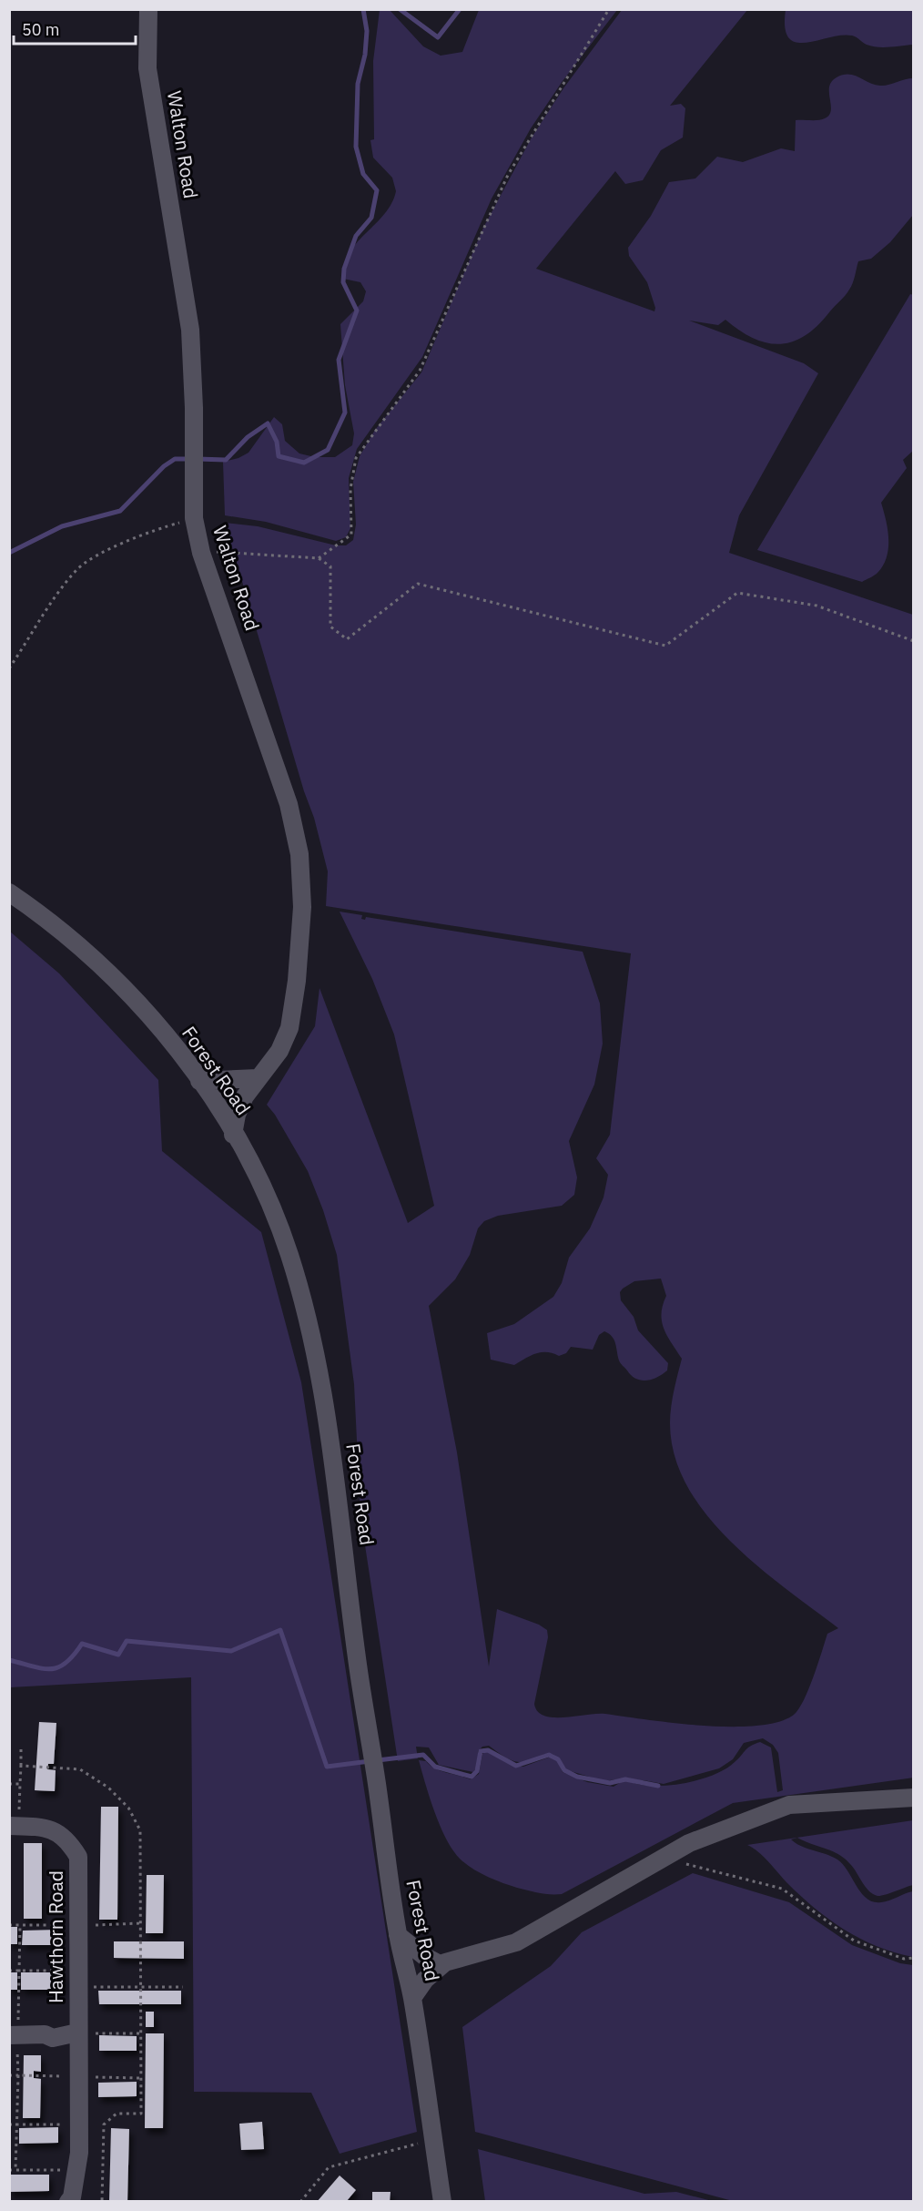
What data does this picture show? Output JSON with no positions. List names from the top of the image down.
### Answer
{
  "streets": {
    "street": ["Walton Road", "Forest Road", "Hawthorn Road"]
  },
  "crossings": [
    ["Walton Road", "Forest Road"]
  ],
  "scale_bar": "50 m"
}
